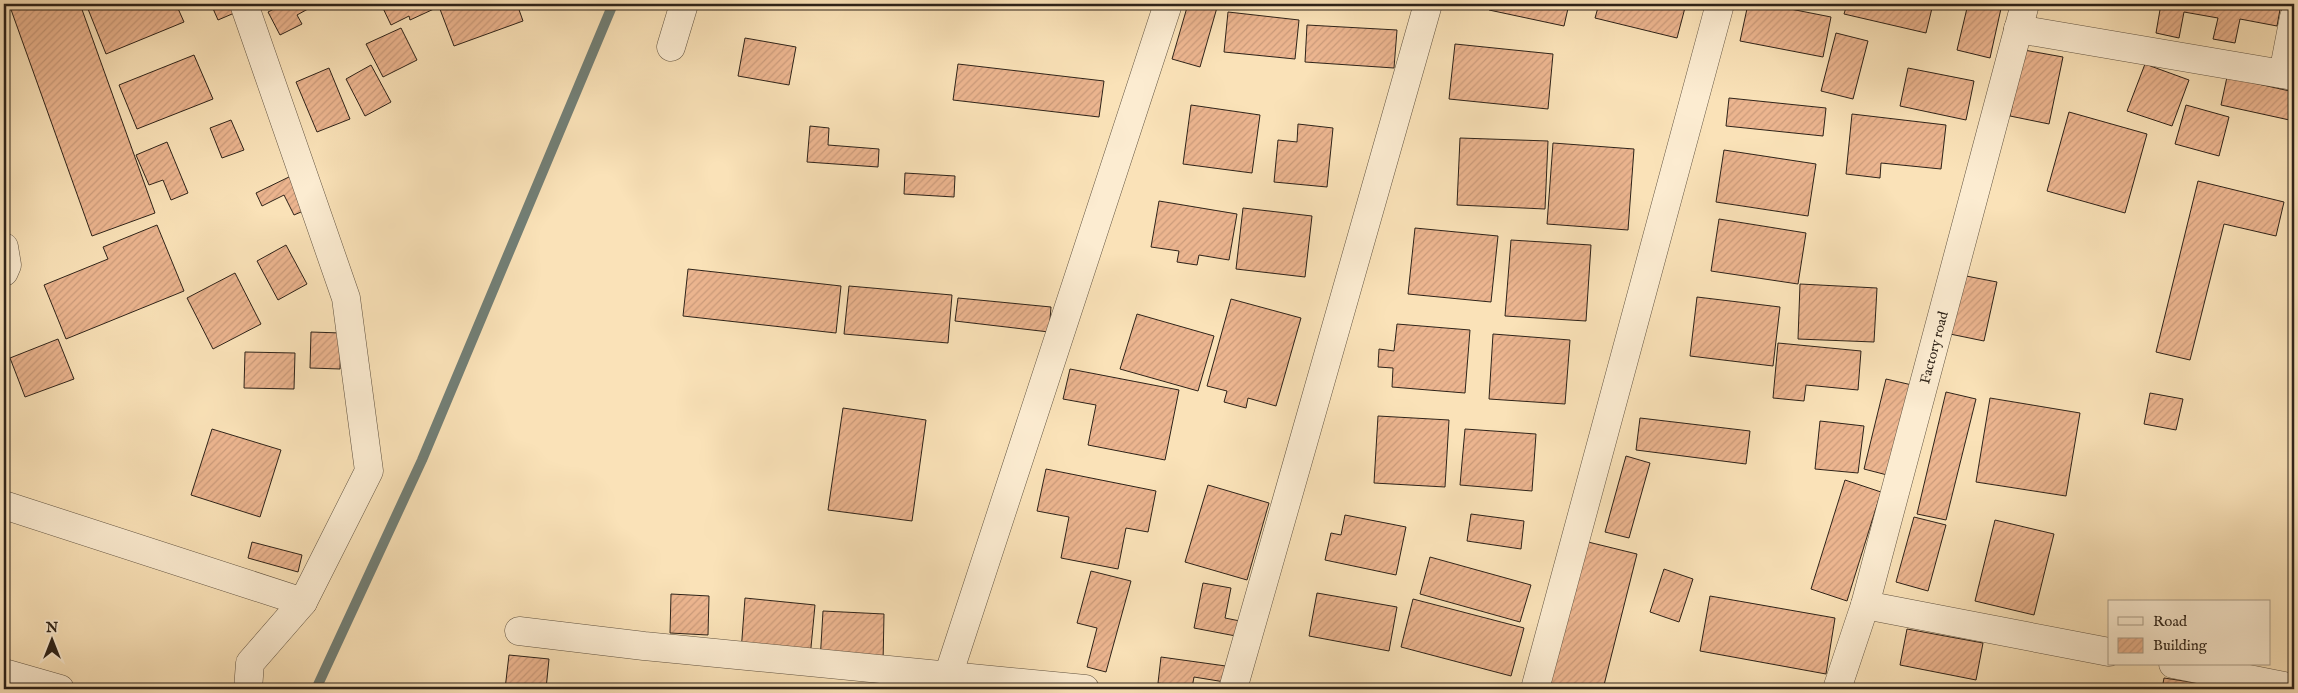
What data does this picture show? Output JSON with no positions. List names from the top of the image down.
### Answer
{
  "streets": {
    "street": ["Factory road"]
  },
  "legend": ["Road", "Building"],
  "north": "top"
}
